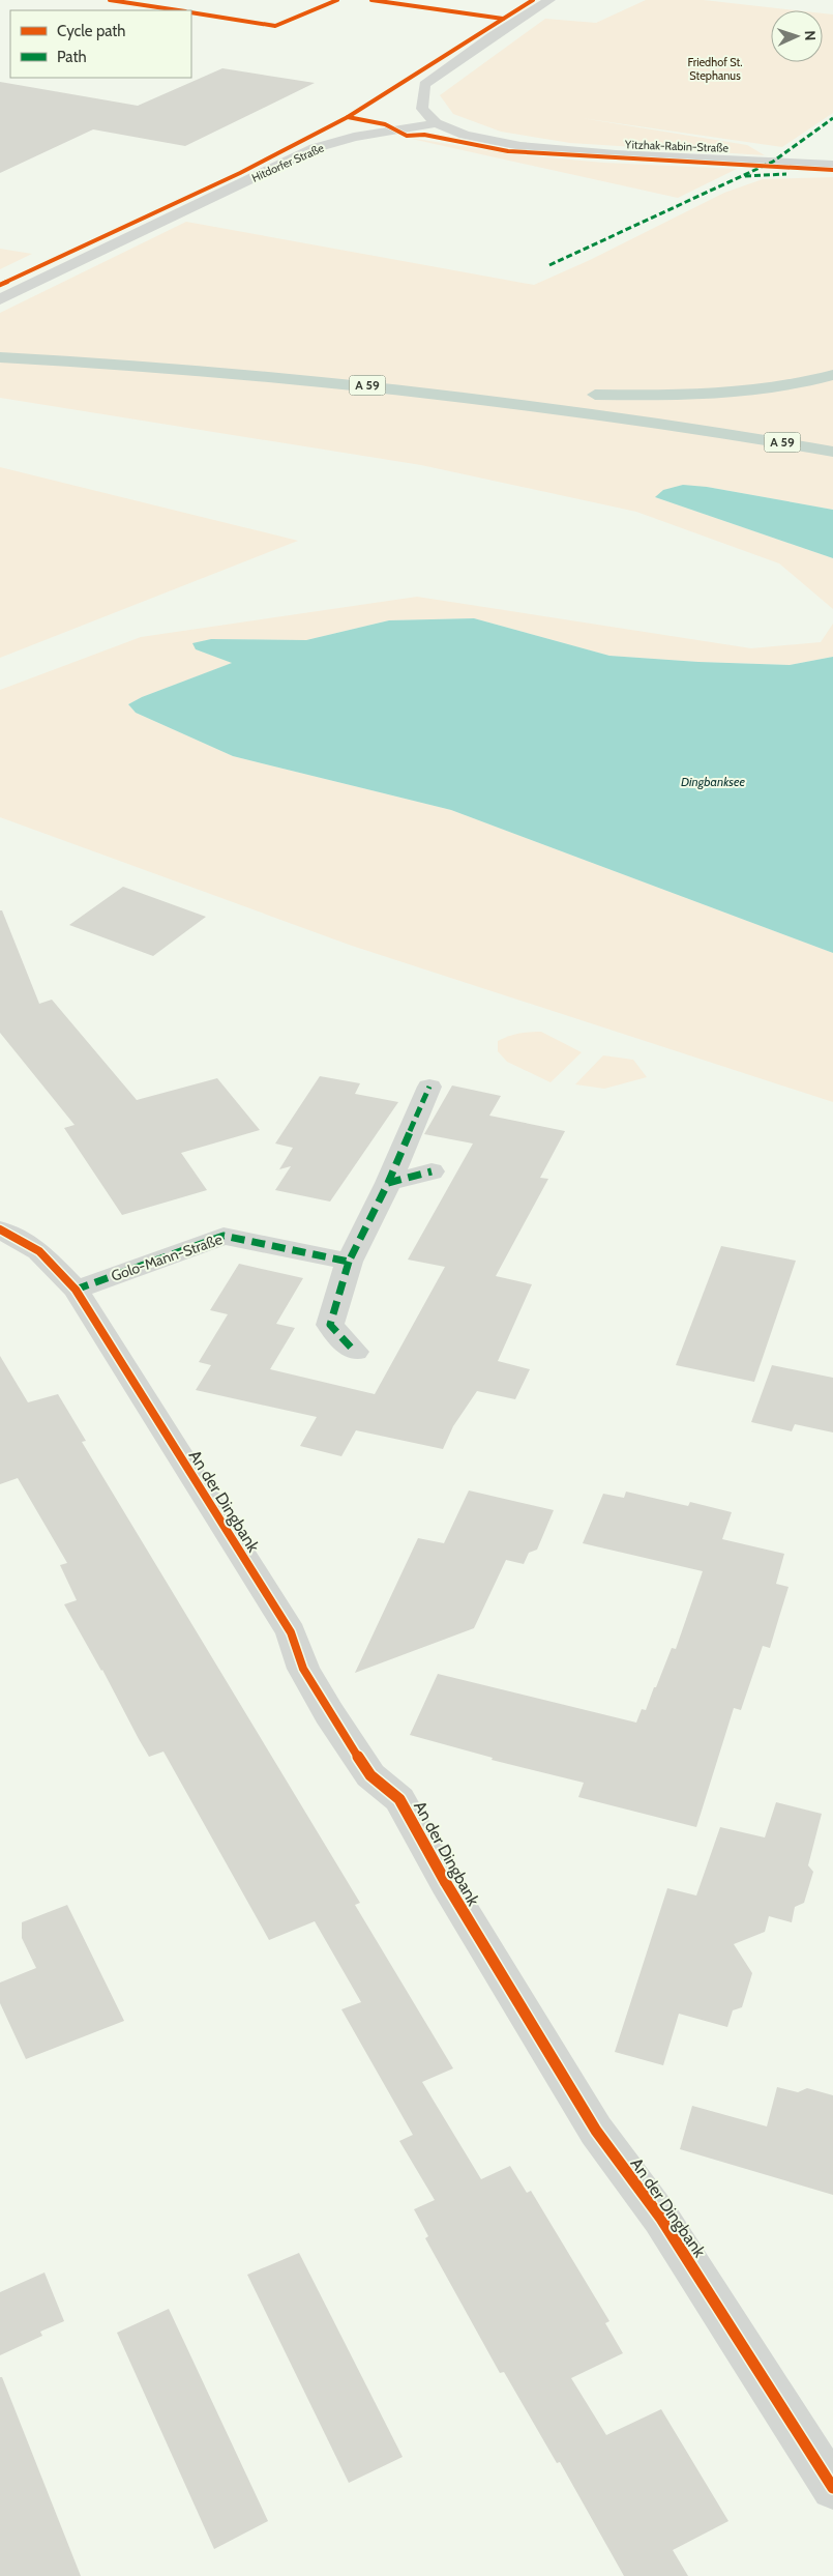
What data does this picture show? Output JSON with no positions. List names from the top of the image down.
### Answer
{
  "streets": {
    "highway": ["A 59"],
    "street": [
      "Yitzhak-Rabin-Straße",
      "Hitdorfer Straße",
      "Golo-Mann-Straße",
      "An der Dingbank"
    ]
  },
  "crossings": [
    ["Yitzhak-Rabin-Straße", "Hitdorfer Straße"],
    ["Golo-Mann-Straße", "An der Dingbank"]
  ],
  "water": ["Dingbanksee"],
  "parks": ["Friedhof St. Stephanus"],
  "legend": ["Cycle path", "Path"],
  "north": "right"
}
